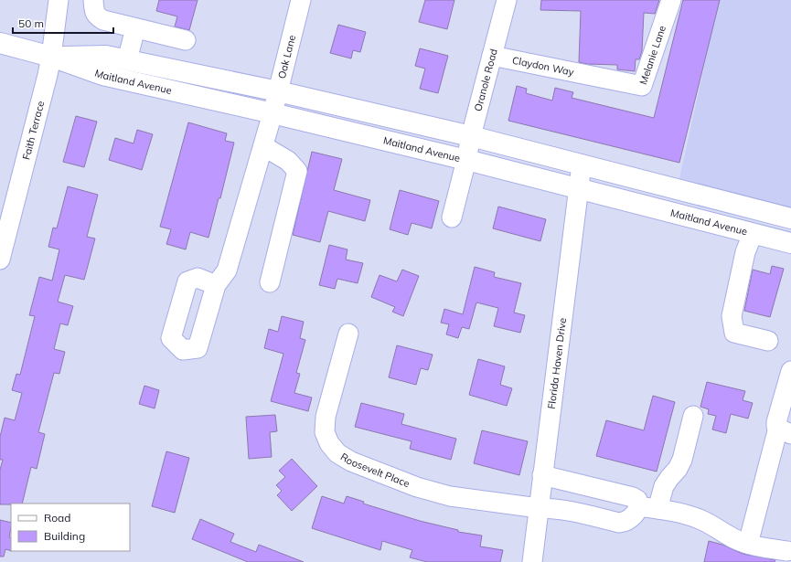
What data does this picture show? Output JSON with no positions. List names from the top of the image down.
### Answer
{
  "streets": {
    "main road": ["Maitland Avenue"],
    "street": [
      "Melanie Lane",
      "Oak Lane",
      "Claydon Way",
      "Oranole Road",
      "Faith Terrace",
      "Florida Haven Drive",
      "Roosevelt Place"
    ]
  },
  "crossings": [
    ["Melanie Lane", "Claydon Way"],
    ["Oak Lane", "Maitland Avenue"],
    ["Claydon Way", "Oranole Road"],
    ["Oranole Road", "Maitland Avenue"],
    ["Maitland Avenue", "Faith Terrace"],
    ["Maitland Avenue", "Florida Haven Drive"],
    ["Florida Haven Drive", "Roosevelt Place"]
  ],
  "legend": ["Road", "Building"],
  "scale_bar": "50 m"
}
